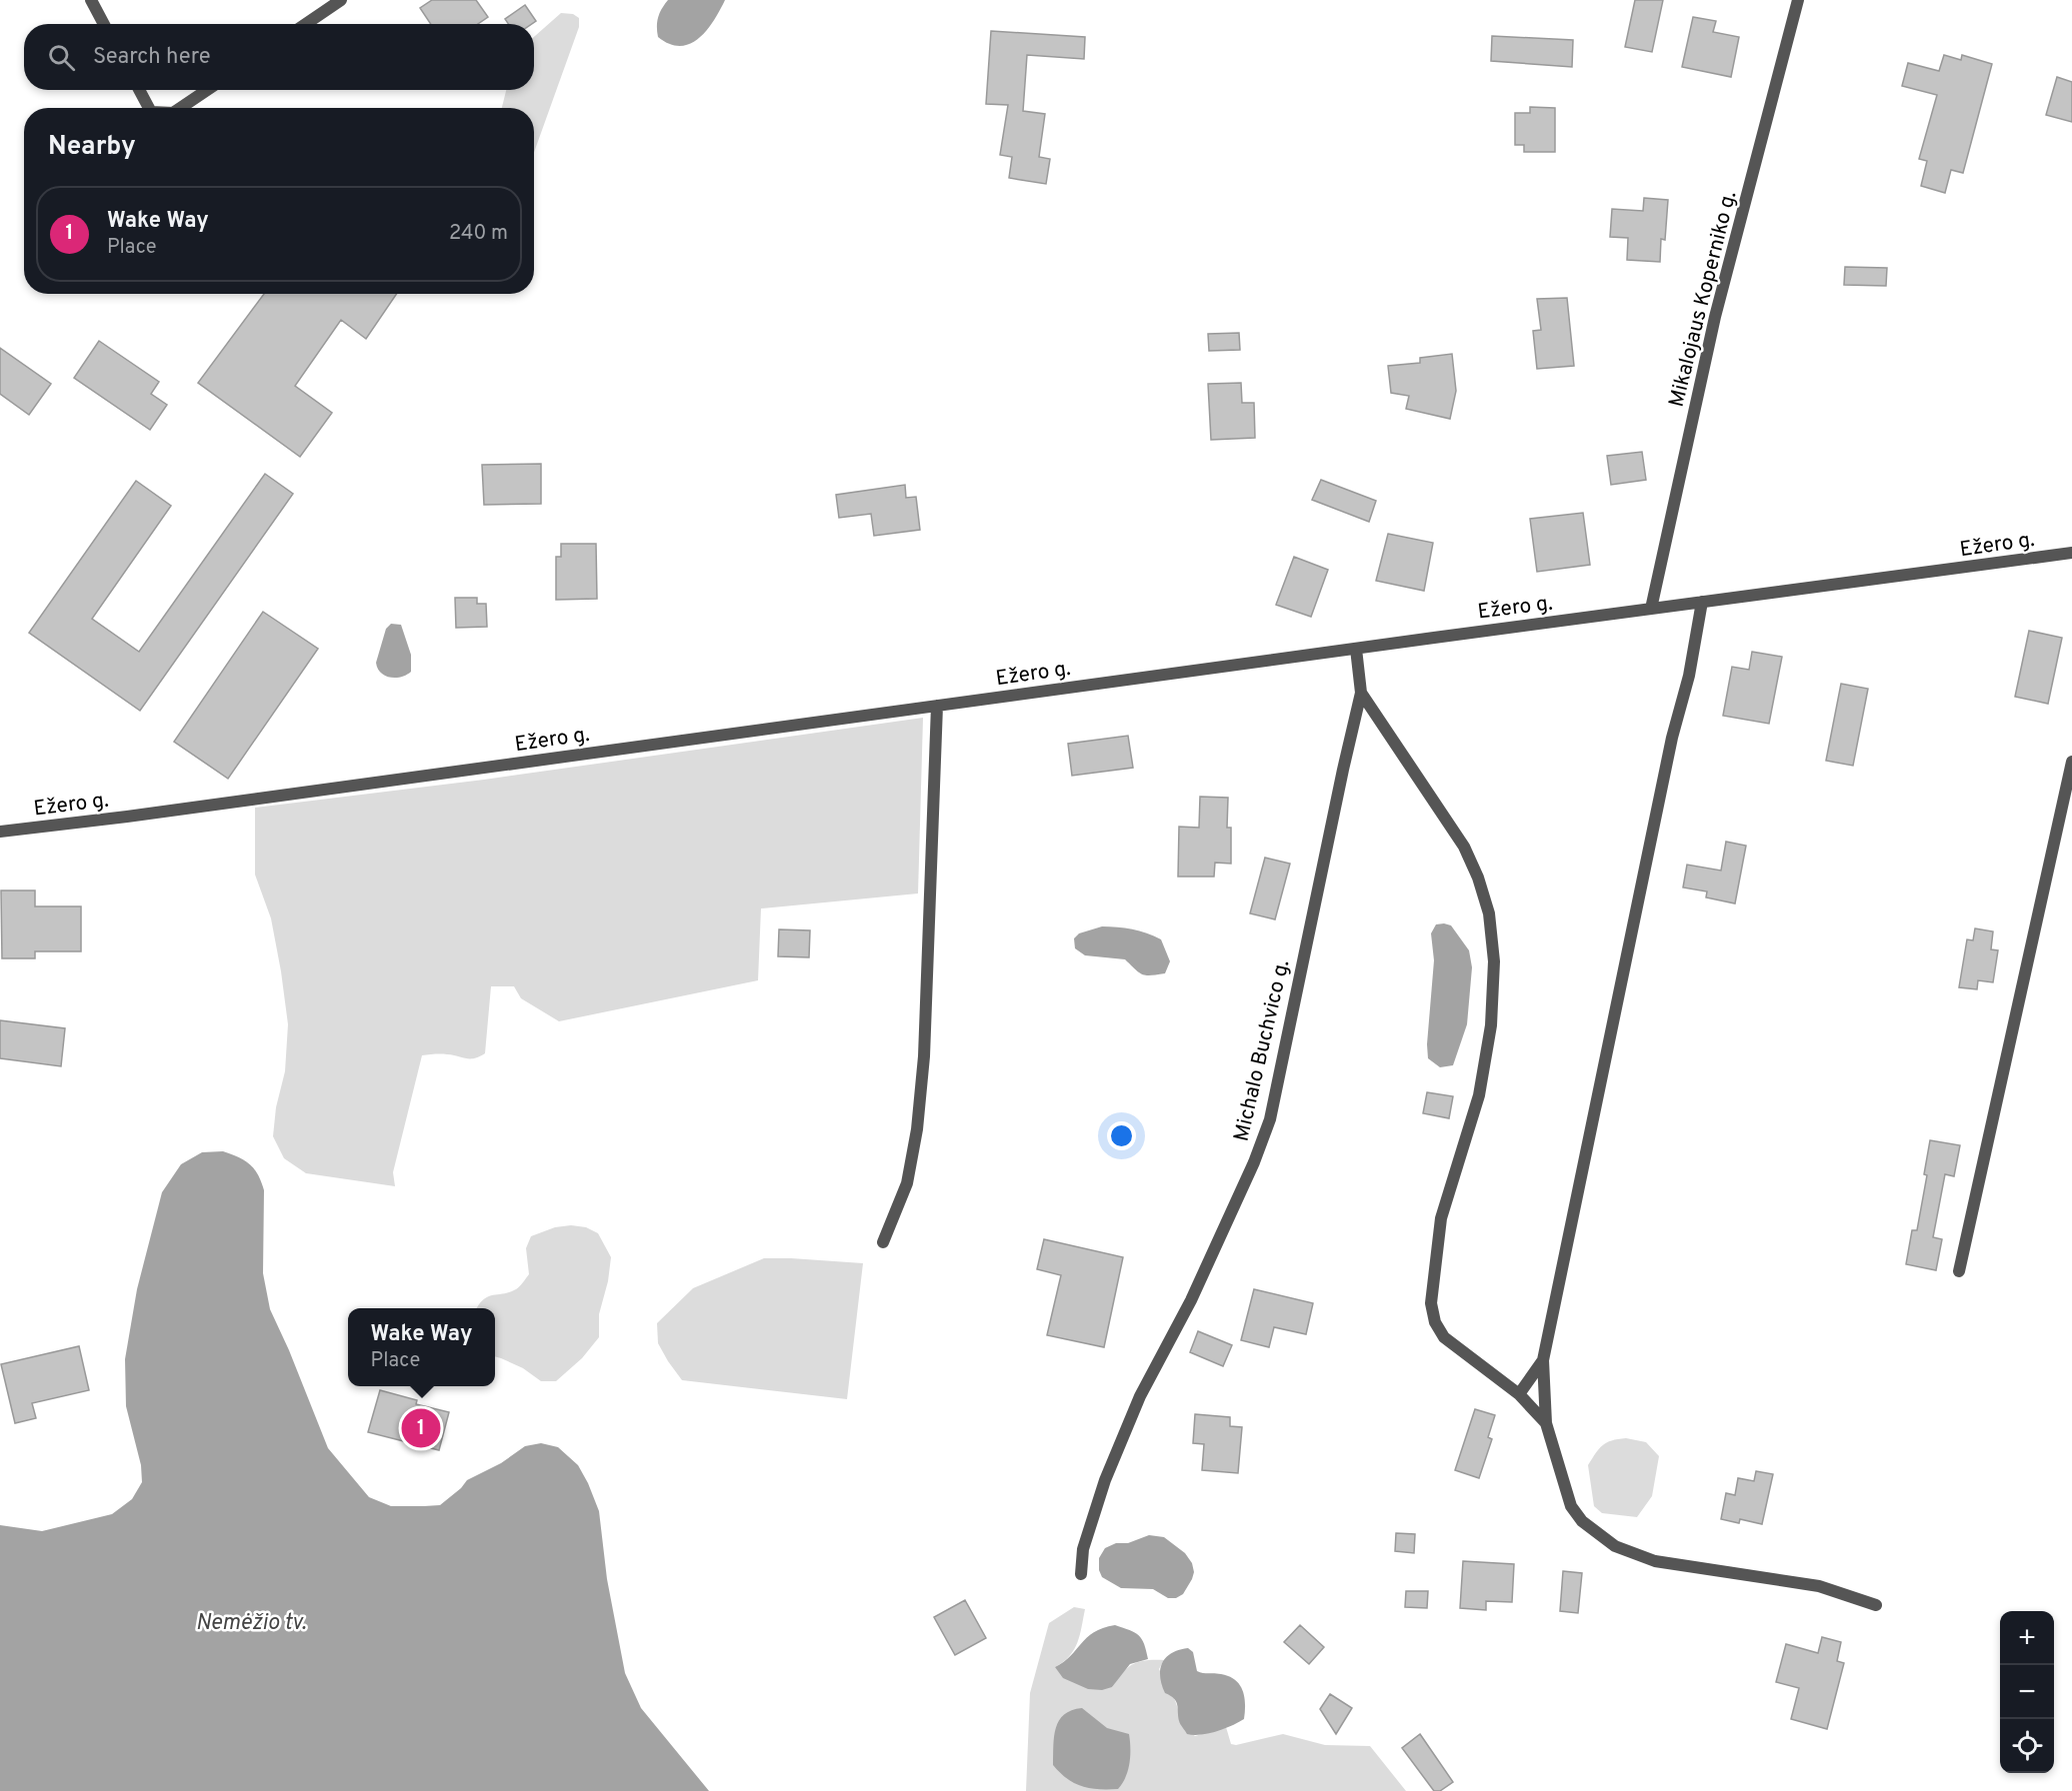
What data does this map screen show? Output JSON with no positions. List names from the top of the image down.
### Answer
{
  "streets": {
    "street": ["Mikalojaus Koperniko g.", "Ežero g.", "Michalo Buchvico g."]
  },
  "crossings": [
    ["Mikalojaus Koperniko g.", "Ežero g."],
    ["Ežero g.", "Michalo Buchvico g."]
  ],
  "water": ["Nemėžio tv."],
  "page": {
    "search": "Search here",
    "heading": "Nearby",
    "list": [
      {
        "mark": "1",
        "name": "Wake Way",
        "note": "Place",
        "value": "240 m"
      }
    ],
    "popup": ["Wake Way", "Place"],
    "pins": "1",
    "map_buttons": ["+", "−"]
  }
}
